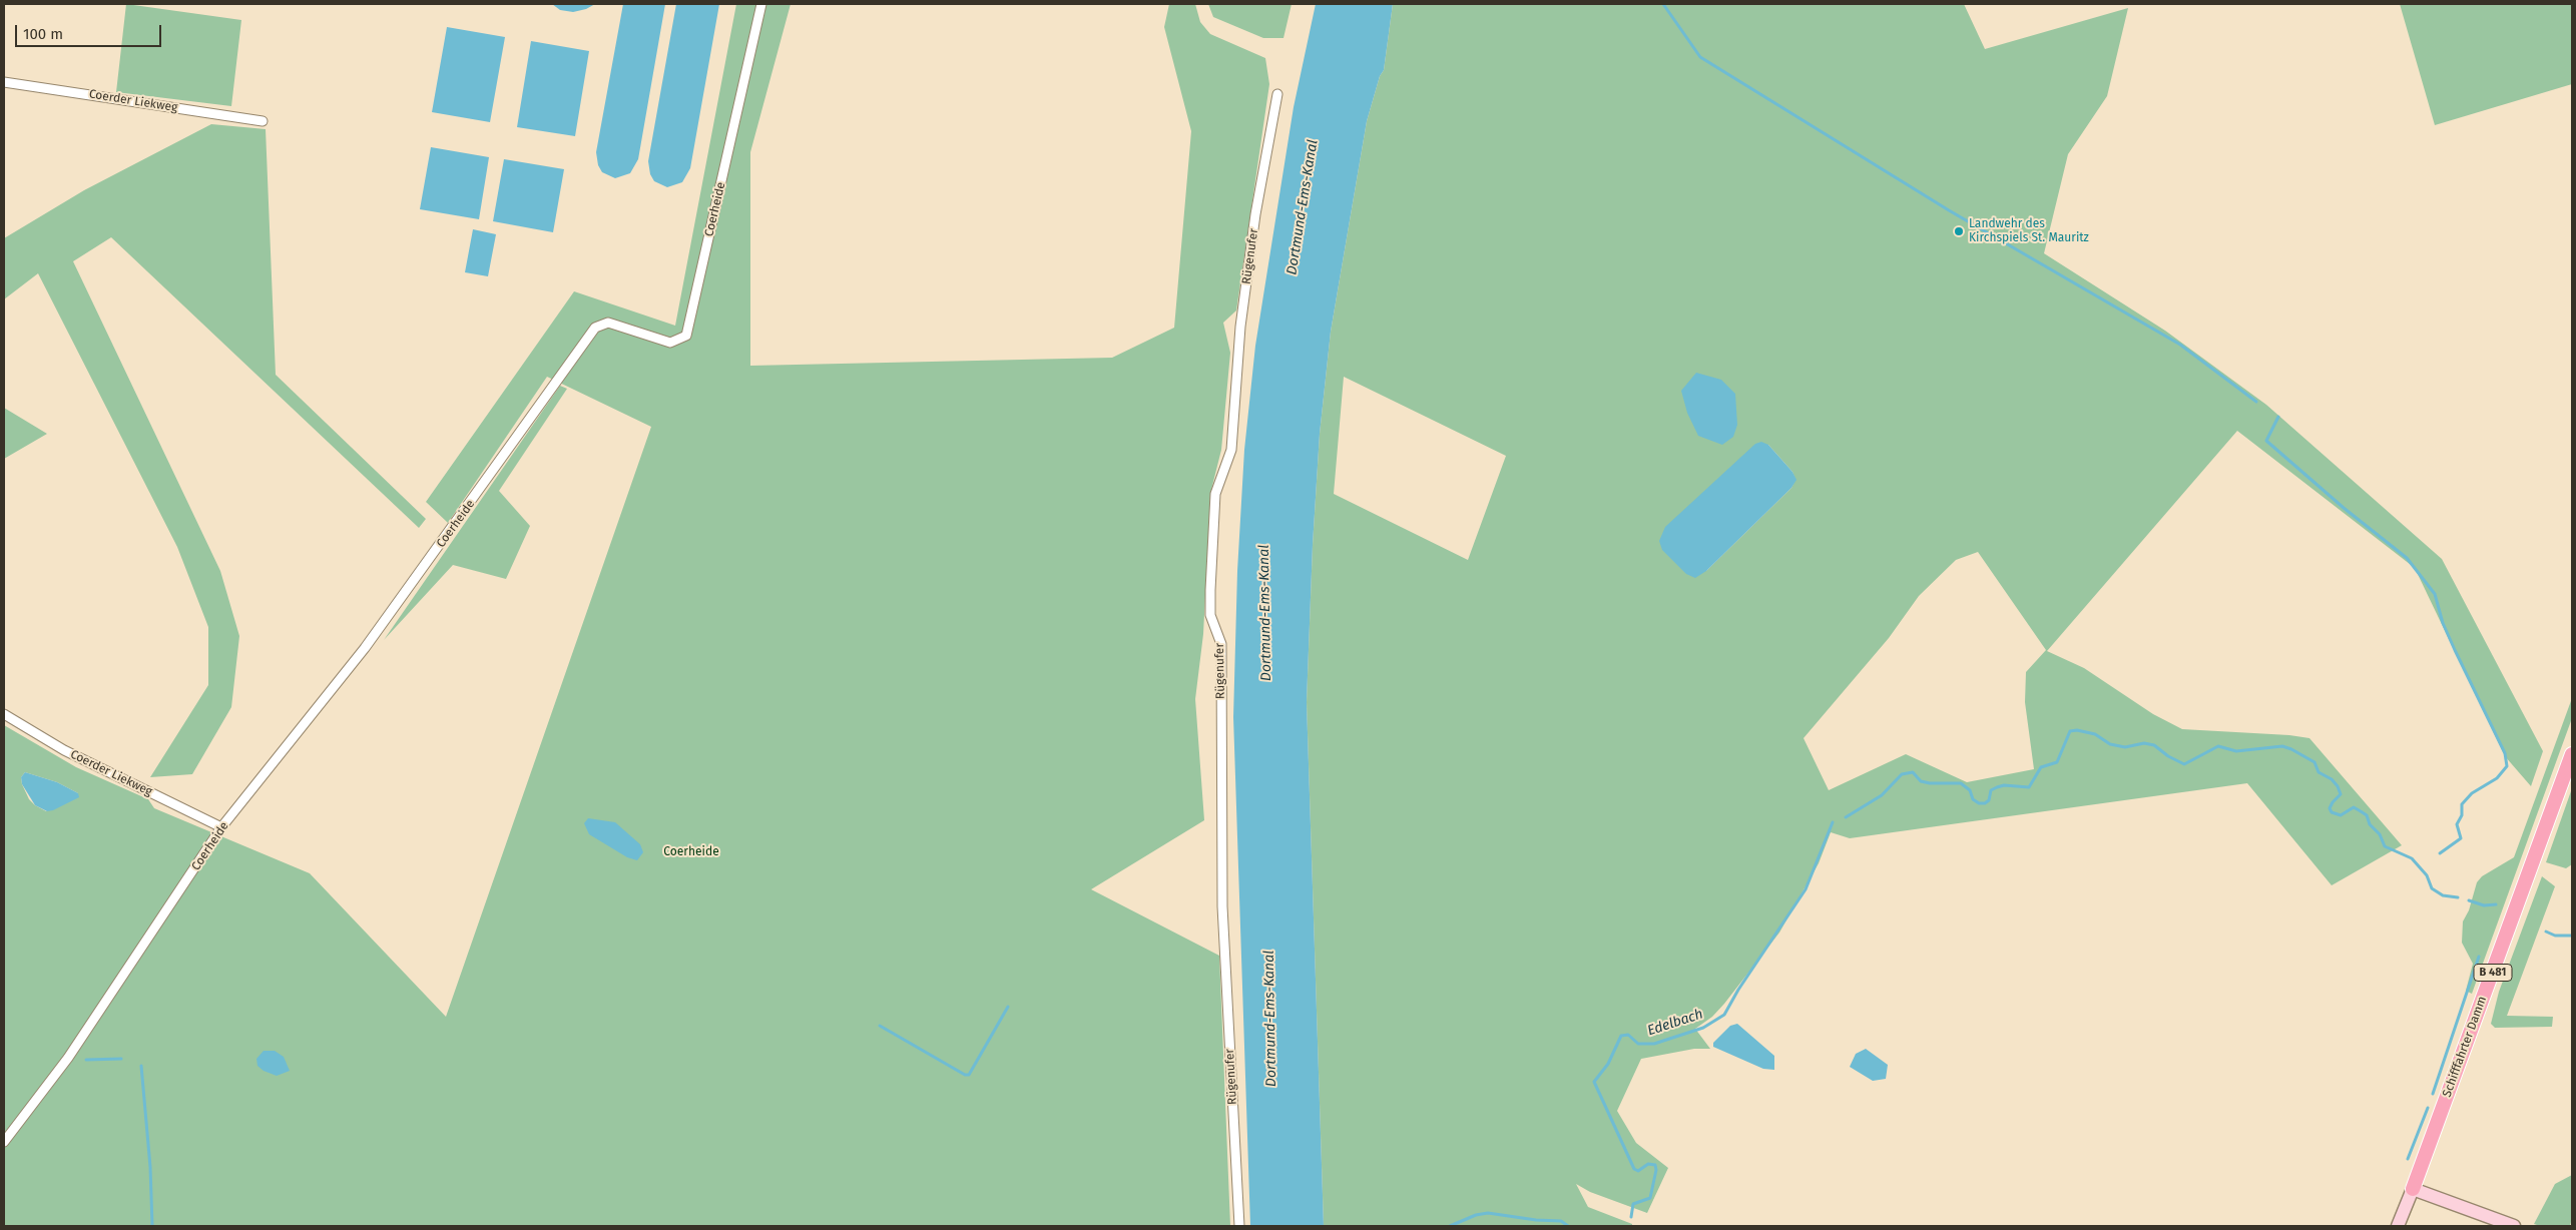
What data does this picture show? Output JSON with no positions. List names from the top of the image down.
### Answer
{
  "streets": {
    "main road": ["B 481", "Schifffahrter Damm"],
    "street": ["Coerder Liekweg", "Coerheide", "Rügenufer"]
  },
  "crossings": [
    ["Coerder Liekweg", "Coerheide"]
  ],
  "water": ["Dortmund-Ems-Kanal", "Edelbach"],
  "parks": ["Coerheide"],
  "places": ["Landwehr des Kirchspiels St. Mauritz"],
  "scale_bar": "100 m"
}
